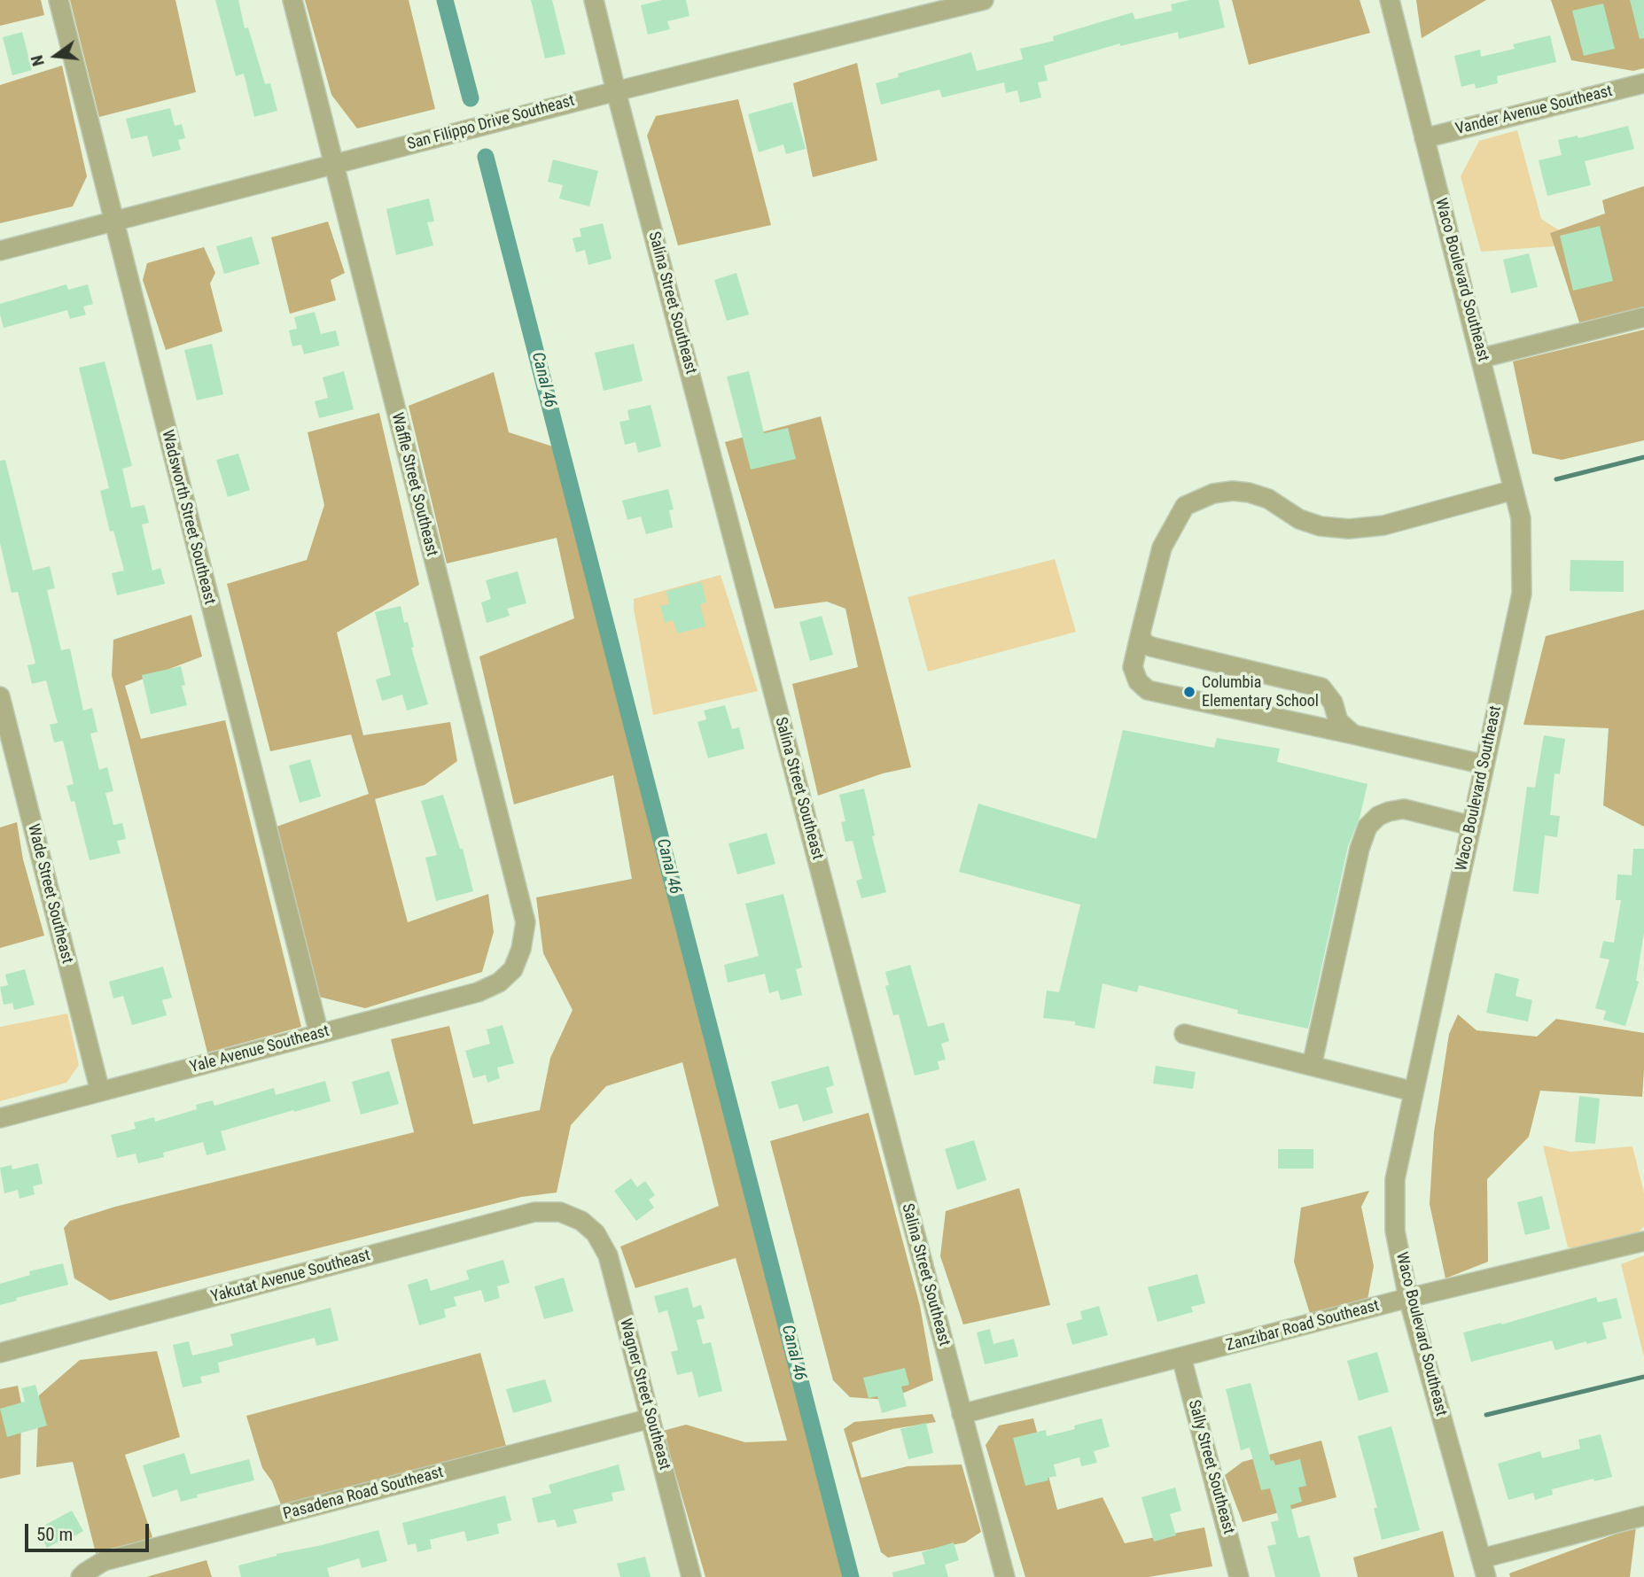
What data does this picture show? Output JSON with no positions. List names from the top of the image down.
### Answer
{
  "streets": {
    "street": [
      "Vander Avenue Southeast",
      "San Filippo Drive Southeast",
      "Waco Boulevard Southeast",
      "Salina Street Southeast",
      "Waffle Street Southeast",
      "Wadsworth Street Southeast",
      "Wade Street Southeast",
      "Yale Avenue Southeast",
      "Yakutat Avenue Southeast",
      "Zanzibar Road Southeast",
      "Wagner Street Southeast",
      "Sally Street Southeast",
      "Pasadena Road Southeast"
    ]
  },
  "crossings": [
    ["Vander Avenue Southeast", "Waco Boulevard Southeast"],
    ["San Filippo Drive Southeast", "Salina Street Southeast"],
    ["San Filippo Drive Southeast", "Waffle Street Southeast"],
    ["San Filippo Drive Southeast", "Wadsworth Street Southeast"],
    ["Waco Boulevard Southeast", "Zanzibar Road Southeast"],
    ["Salina Street Southeast", "Zanzibar Road Southeast"],
    ["Waffle Street Southeast", "Yale Avenue Southeast"],
    ["Wadsworth Street Southeast", "Yale Avenue Southeast"],
    ["Wade Street Southeast", "Yale Avenue Southeast"],
    ["Yakutat Avenue Southeast", "Wagner Street Southeast"],
    ["Zanzibar Road Southeast", "Sally Street Southeast"],
    ["Wagner Street Southeast", "Pasadena Road Southeast"]
  ],
  "water": ["Canal 46"],
  "places": ["Columbia Elementary School"],
  "scale_bar": "50 m",
  "north": "left"
}
